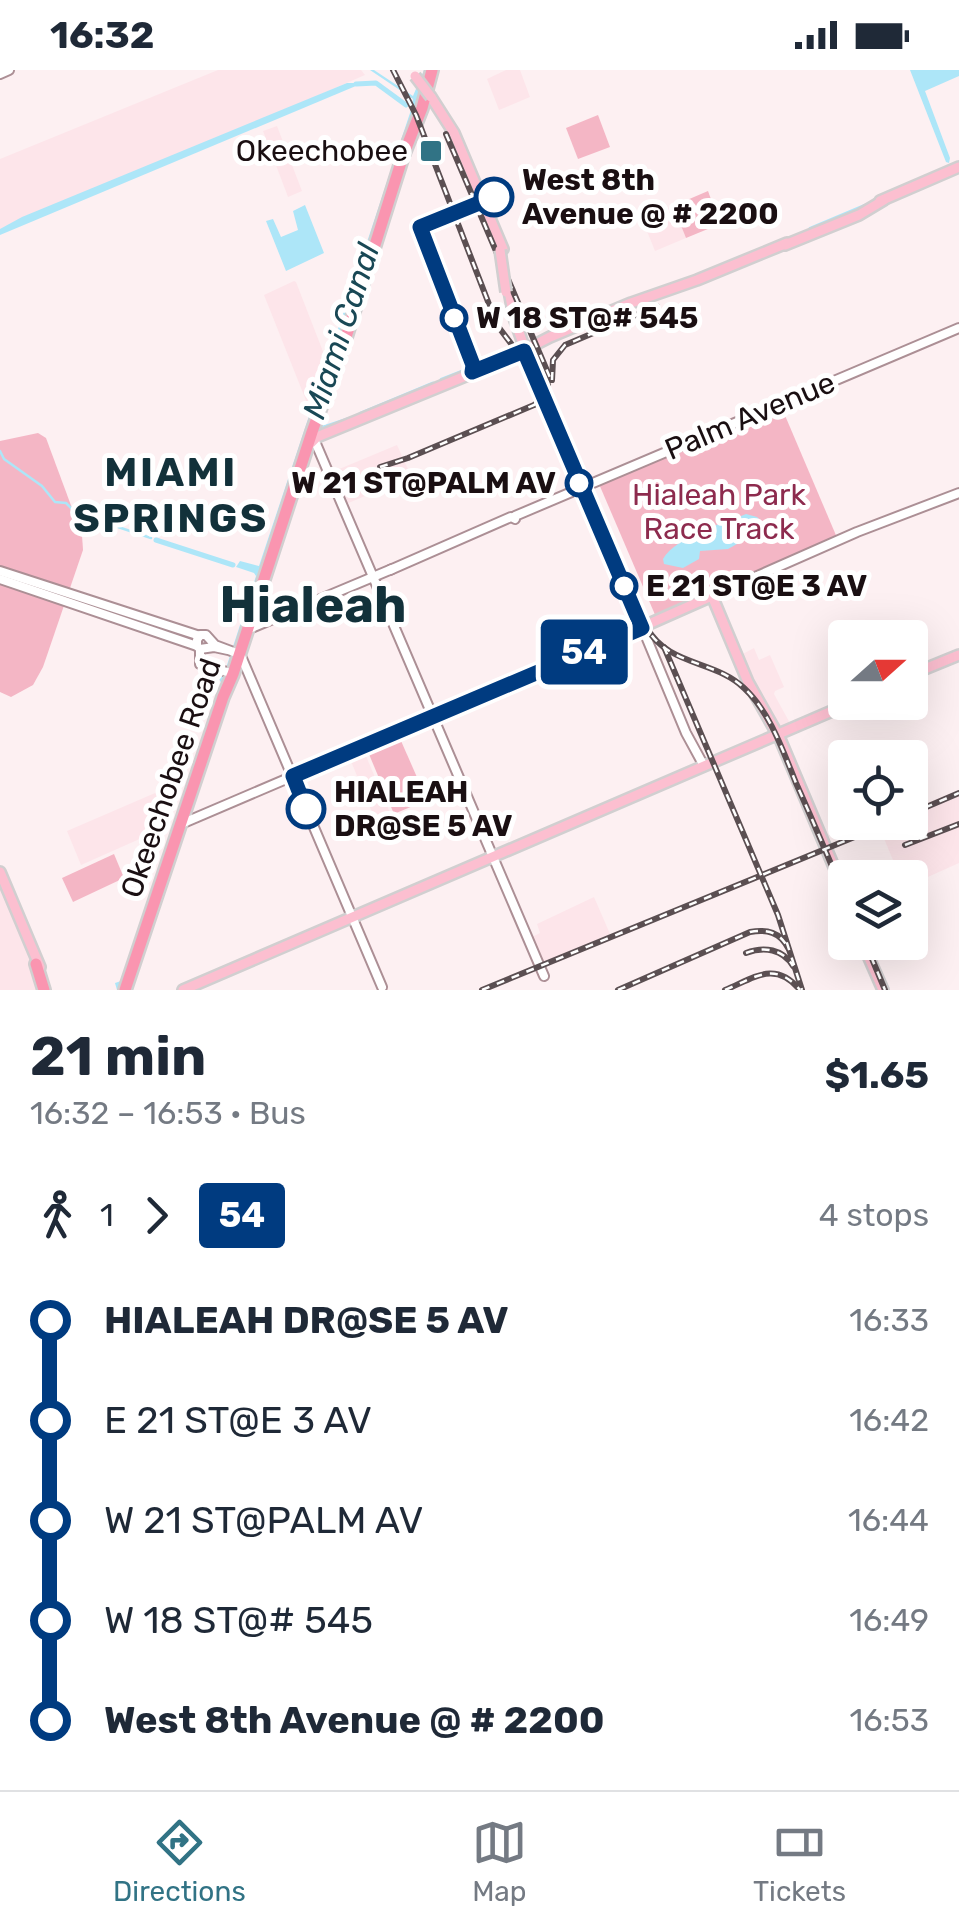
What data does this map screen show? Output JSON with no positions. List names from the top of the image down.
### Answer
{
  "streets": {
    "highway": ["Okeechobee Road"],
    "main road": ["Palm Avenue"]
  },
  "crossings": [
    ["Palm Avenue", "Okeechobee Road"]
  ],
  "districts": ["MIAMI SPRINGS", "Hialeah"],
  "water": ["Miami Canal"],
  "parks": ["Hialeah Park Race Track"],
  "places": {
    "transit": ["Okeechobee"],
    "other": [
      "West 8th Avenue @ # 2200",
      "W 18 ST@# 545",
      "W 21 ST@PALM AV",
      "E 21 ST@E 3 AV",
      "HIALEAH DR@SE 5 AV"
    ]
  },
  "lines": ["bus line 54"],
  "north": "right",
  "page": {
    "status": "16:32",
    "on_map": "54",
    "heading": ["21 min", "16:32 – 16:53 · Bus", "$1.65"],
    "legs": ["1", "54", "4 stops"],
    "list": [
      {
        "name": "HIALEAH DR@SE 5 AV",
        "value": "16:33"
      },
      {
        "name": "E 21 ST@E 3 AV",
        "value": "16:42"
      },
      {
        "name": "W 21 ST@PALM AV",
        "value": "16:44"
      },
      {
        "name": "W 18 ST@# 545",
        "value": "16:49"
      },
      {
        "name": "West 8th Avenue @ # 2200",
        "value": "16:53"
      }
    ],
    "tabs": ["Directions", "Map", "Tickets"]
  }
}
